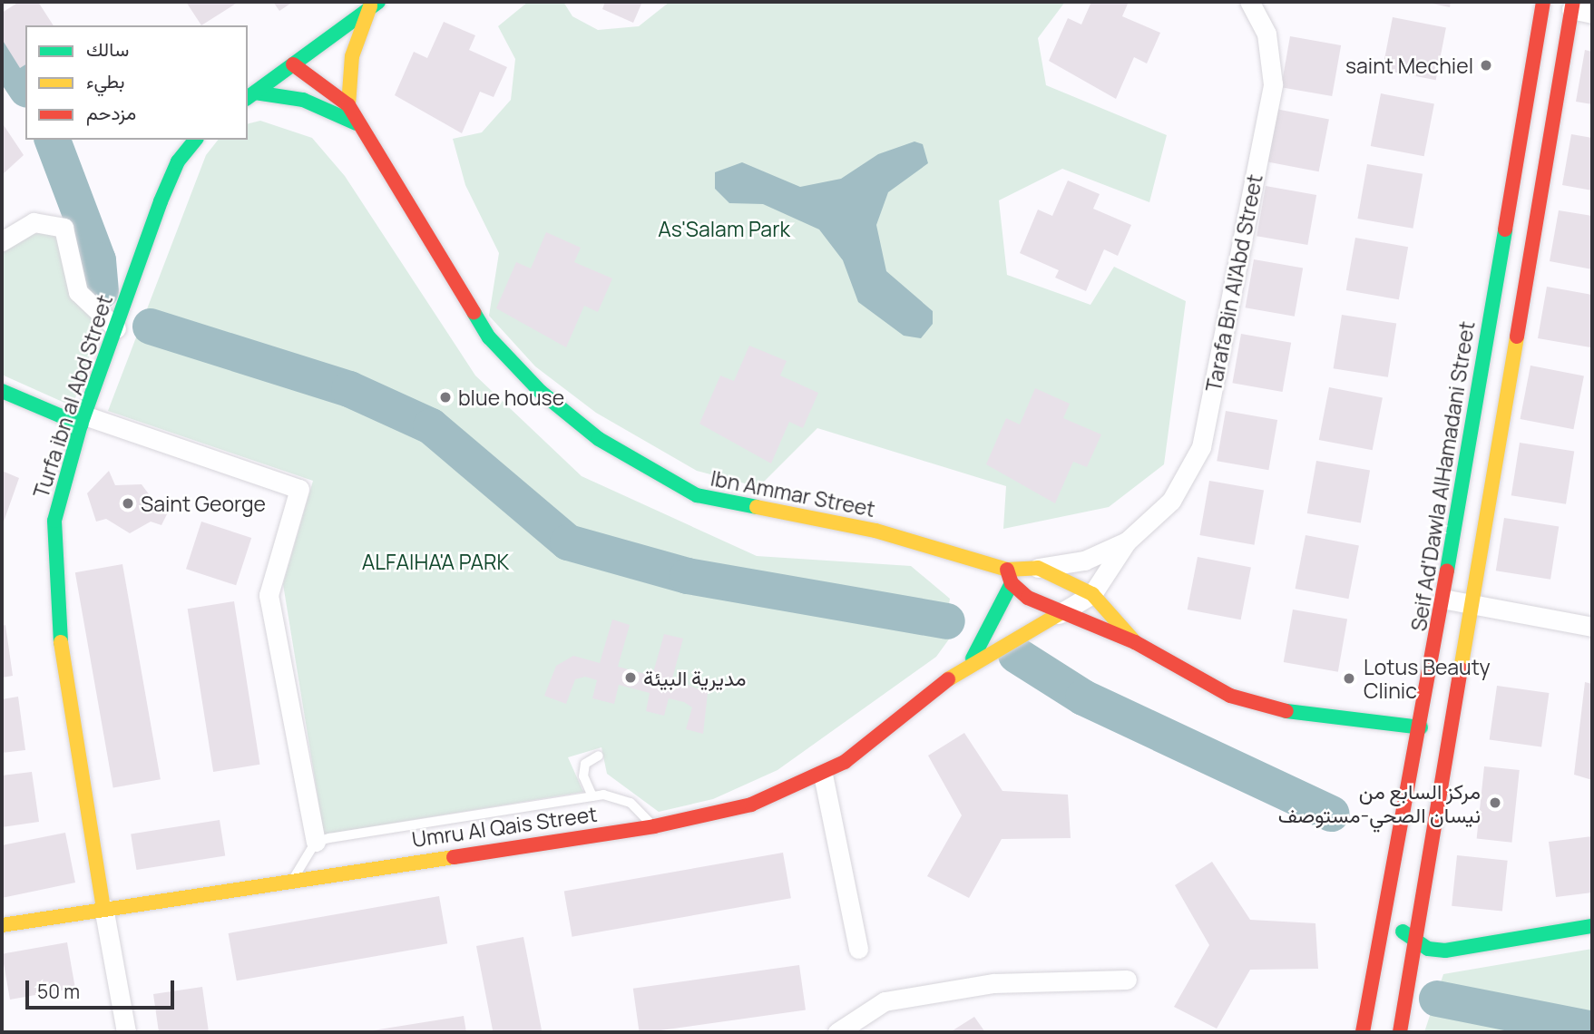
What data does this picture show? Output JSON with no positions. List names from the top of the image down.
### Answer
{
  "streets": {
    "street": [
      "Tarafa Bin Al'Abd Street",
      "Turfa ibn al Abd Street",
      "Seif Ad'Dawla AlHamadani Street",
      "Ibn Ammar Street",
      "Umru Al Qais Street"
    ]
  },
  "crossings": [
    ["Turfa ibn al Abd Street", "Umru Al Qais Street"],
    ["Seif Ad'Dawla AlHamadani Street", "Ibn Ammar Street"],
    ["Ibn Ammar Street", "Umru Al Qais Street"]
  ],
  "parks": ["As'Salam Park", "ALFAIHA'A PARK"],
  "places": [
    "saint Mechiel",
    "blue house",
    "Saint George",
    "مديرية البيئة",
    "Lotus Beauty Clinic",
    "مركز السابع من نيسان الصحي-مستوصف"
  ],
  "legend": ["سالك", "بطيء", "مزدحم"],
  "scale_bar": "50 m"
}
